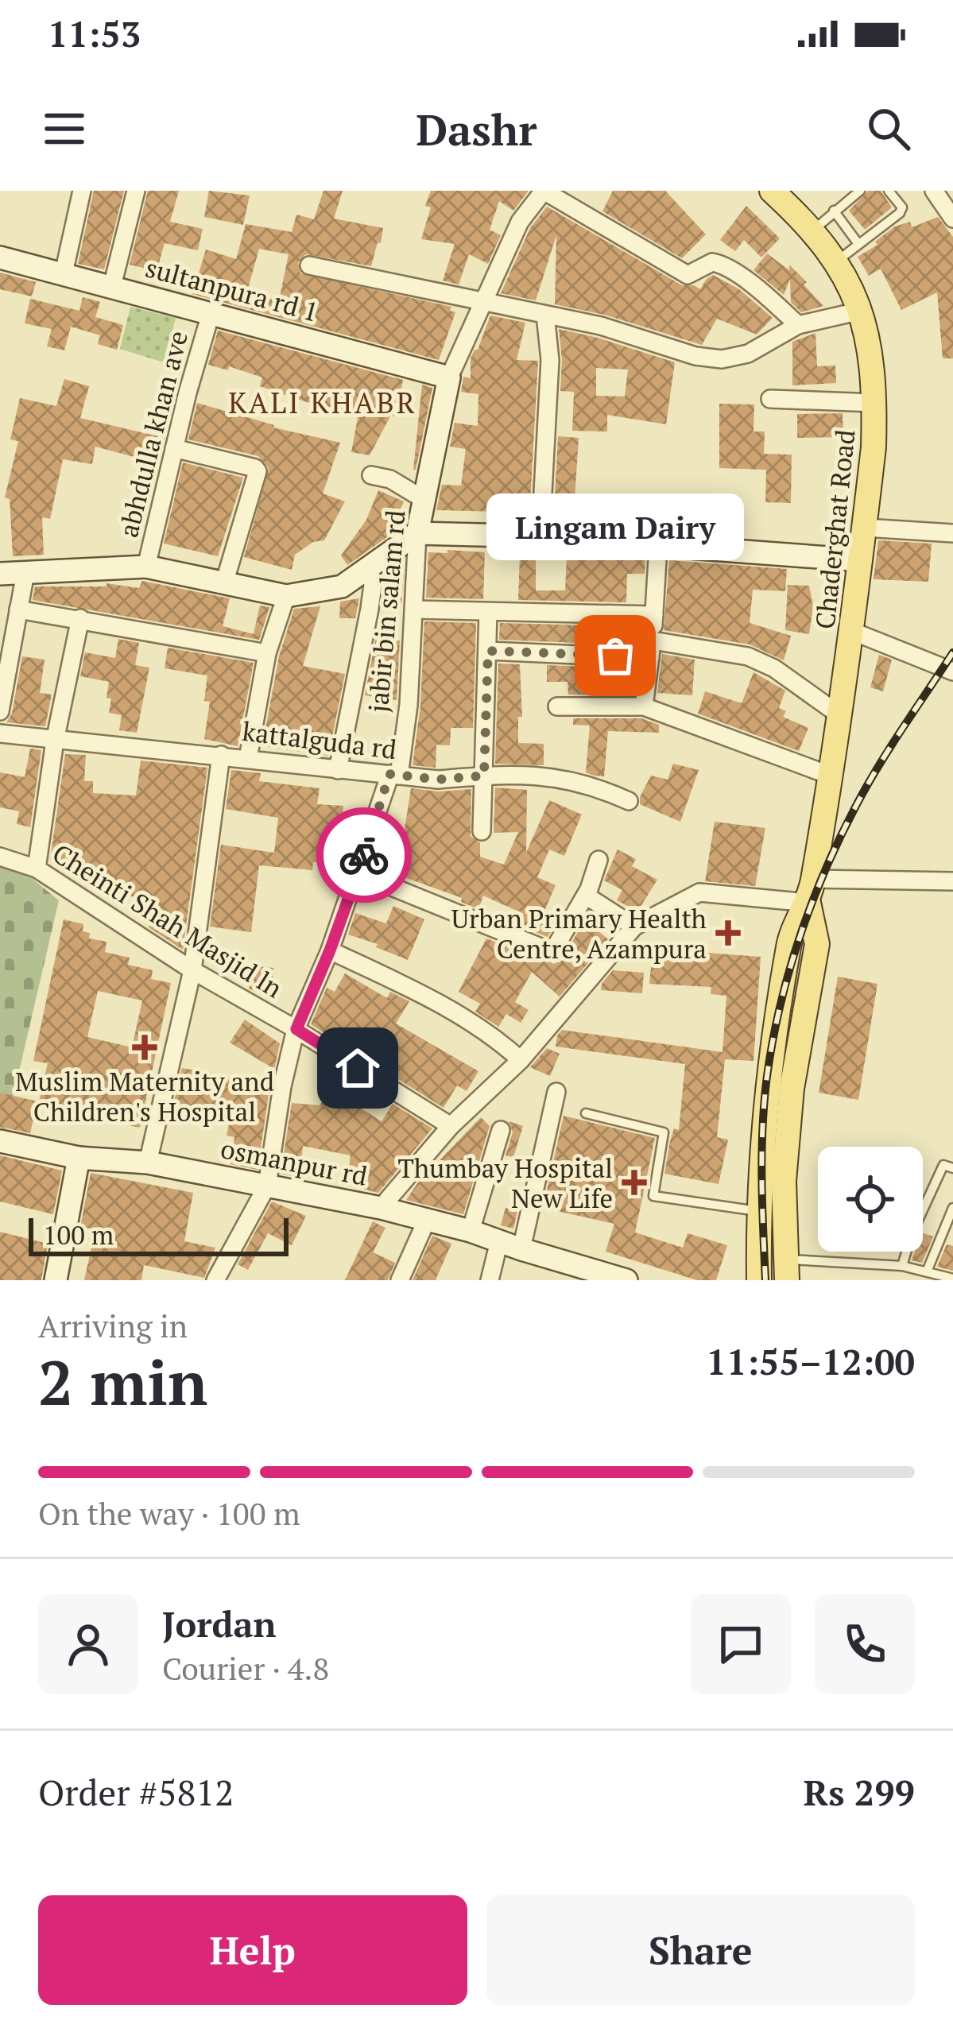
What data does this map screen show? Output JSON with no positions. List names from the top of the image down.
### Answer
{
  "streets": {
    "main road": ["Chaderghat Road"],
    "street": [
      "sultanpura rd 1",
      "abhdulla khan ave",
      "jabir bin salam rd",
      "kattalguda rd",
      "Cheinti Shah Masjid ln",
      "osmanpur rd"
    ]
  },
  "crossings": [
    ["sultanpura rd 1", "abhdulla khan ave"],
    ["sultanpura rd 1", "jabir bin salam rd"],
    ["jabir bin salam rd", "kattalguda rd"],
    ["jabir bin salam rd", "Cheinti Shah Masjid ln"],
    ["jabir bin salam rd", "osmanpur rd"]
  ],
  "districts": ["KALI KHABR"],
  "places": {
    "other": ["Lingam Dairy"],
    "health": ["Urban Primary Health Centre, Azampura", "Muslim Maternity and Children's Hospital", "Thumbay Hospital New Life"]
  },
  "scale_bar": "100 m",
  "page": {
    "status": "11:53",
    "header": "Dashr",
    "bubble": "Lingam Dairy",
    "scale": "100 m",
    "heading": ["2 min", "Arriving in", "11:55–12:00"],
    "panel": [
      "Jordan",
      "Courier · 4.8",
      "Order #5812",
      "Rs 299"
    ],
    "bar": "On the way · 100 m",
    "buttons": ["Help", "Share"]
  }
}
